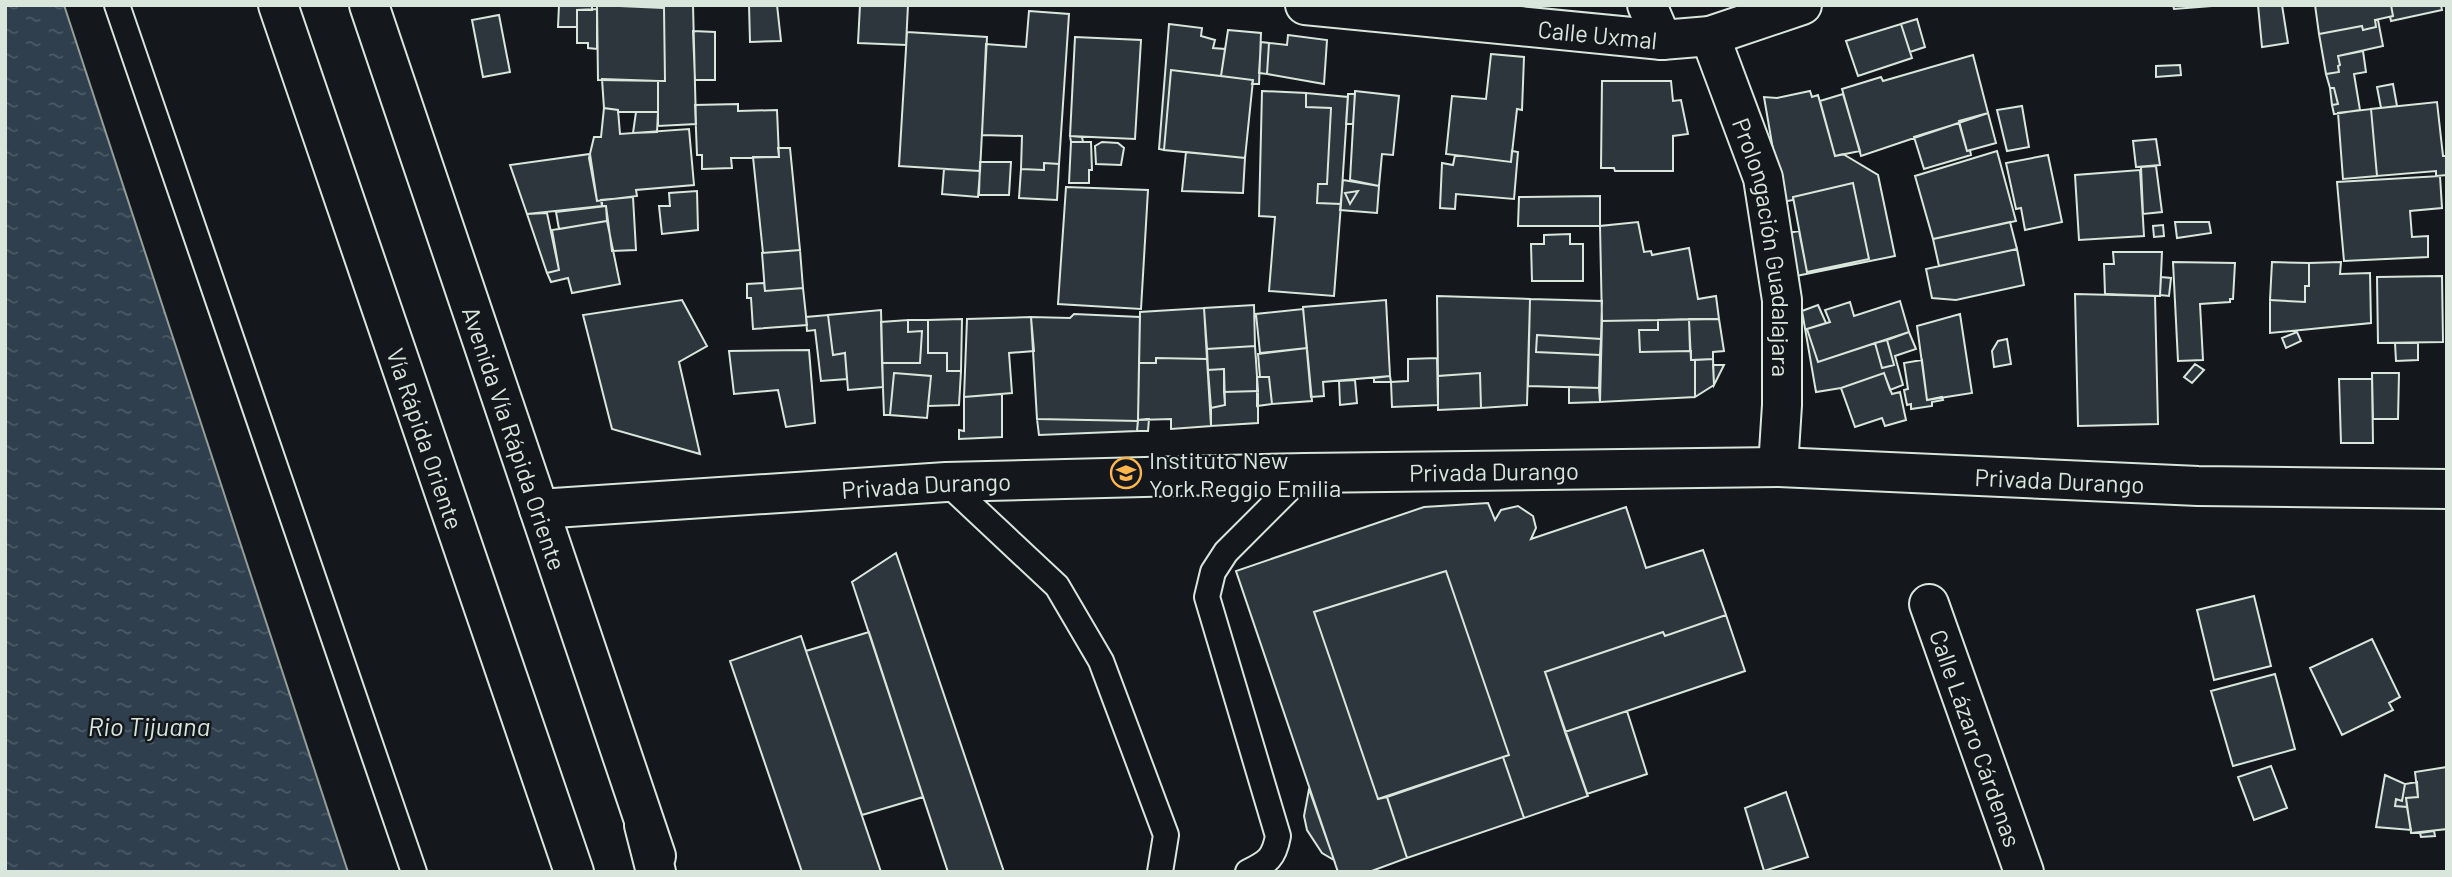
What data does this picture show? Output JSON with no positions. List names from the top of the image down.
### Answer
{
  "streets": {
    "main road": [
      "Calle Uxmal",
      "Prolongación Guadalajara",
      "Vía Rápida Oriente",
      "Avenida Vía Rápida Oriente",
      "Privada Durango",
      "Calle Lázaro Cárdenas"
    ]
  },
  "crossings": [
    ["Calle Uxmal", "Prolongación Guadalajara"],
    ["Prolongación Guadalajara", "Privada Durango"],
    ["Avenida Vía Rápida Oriente", "Privada Durango"]
  ],
  "water": ["Rio Tijuana"],
  "places": {
    "school or university": ["Instituto New York Reggio Emilia"]
  }
}
